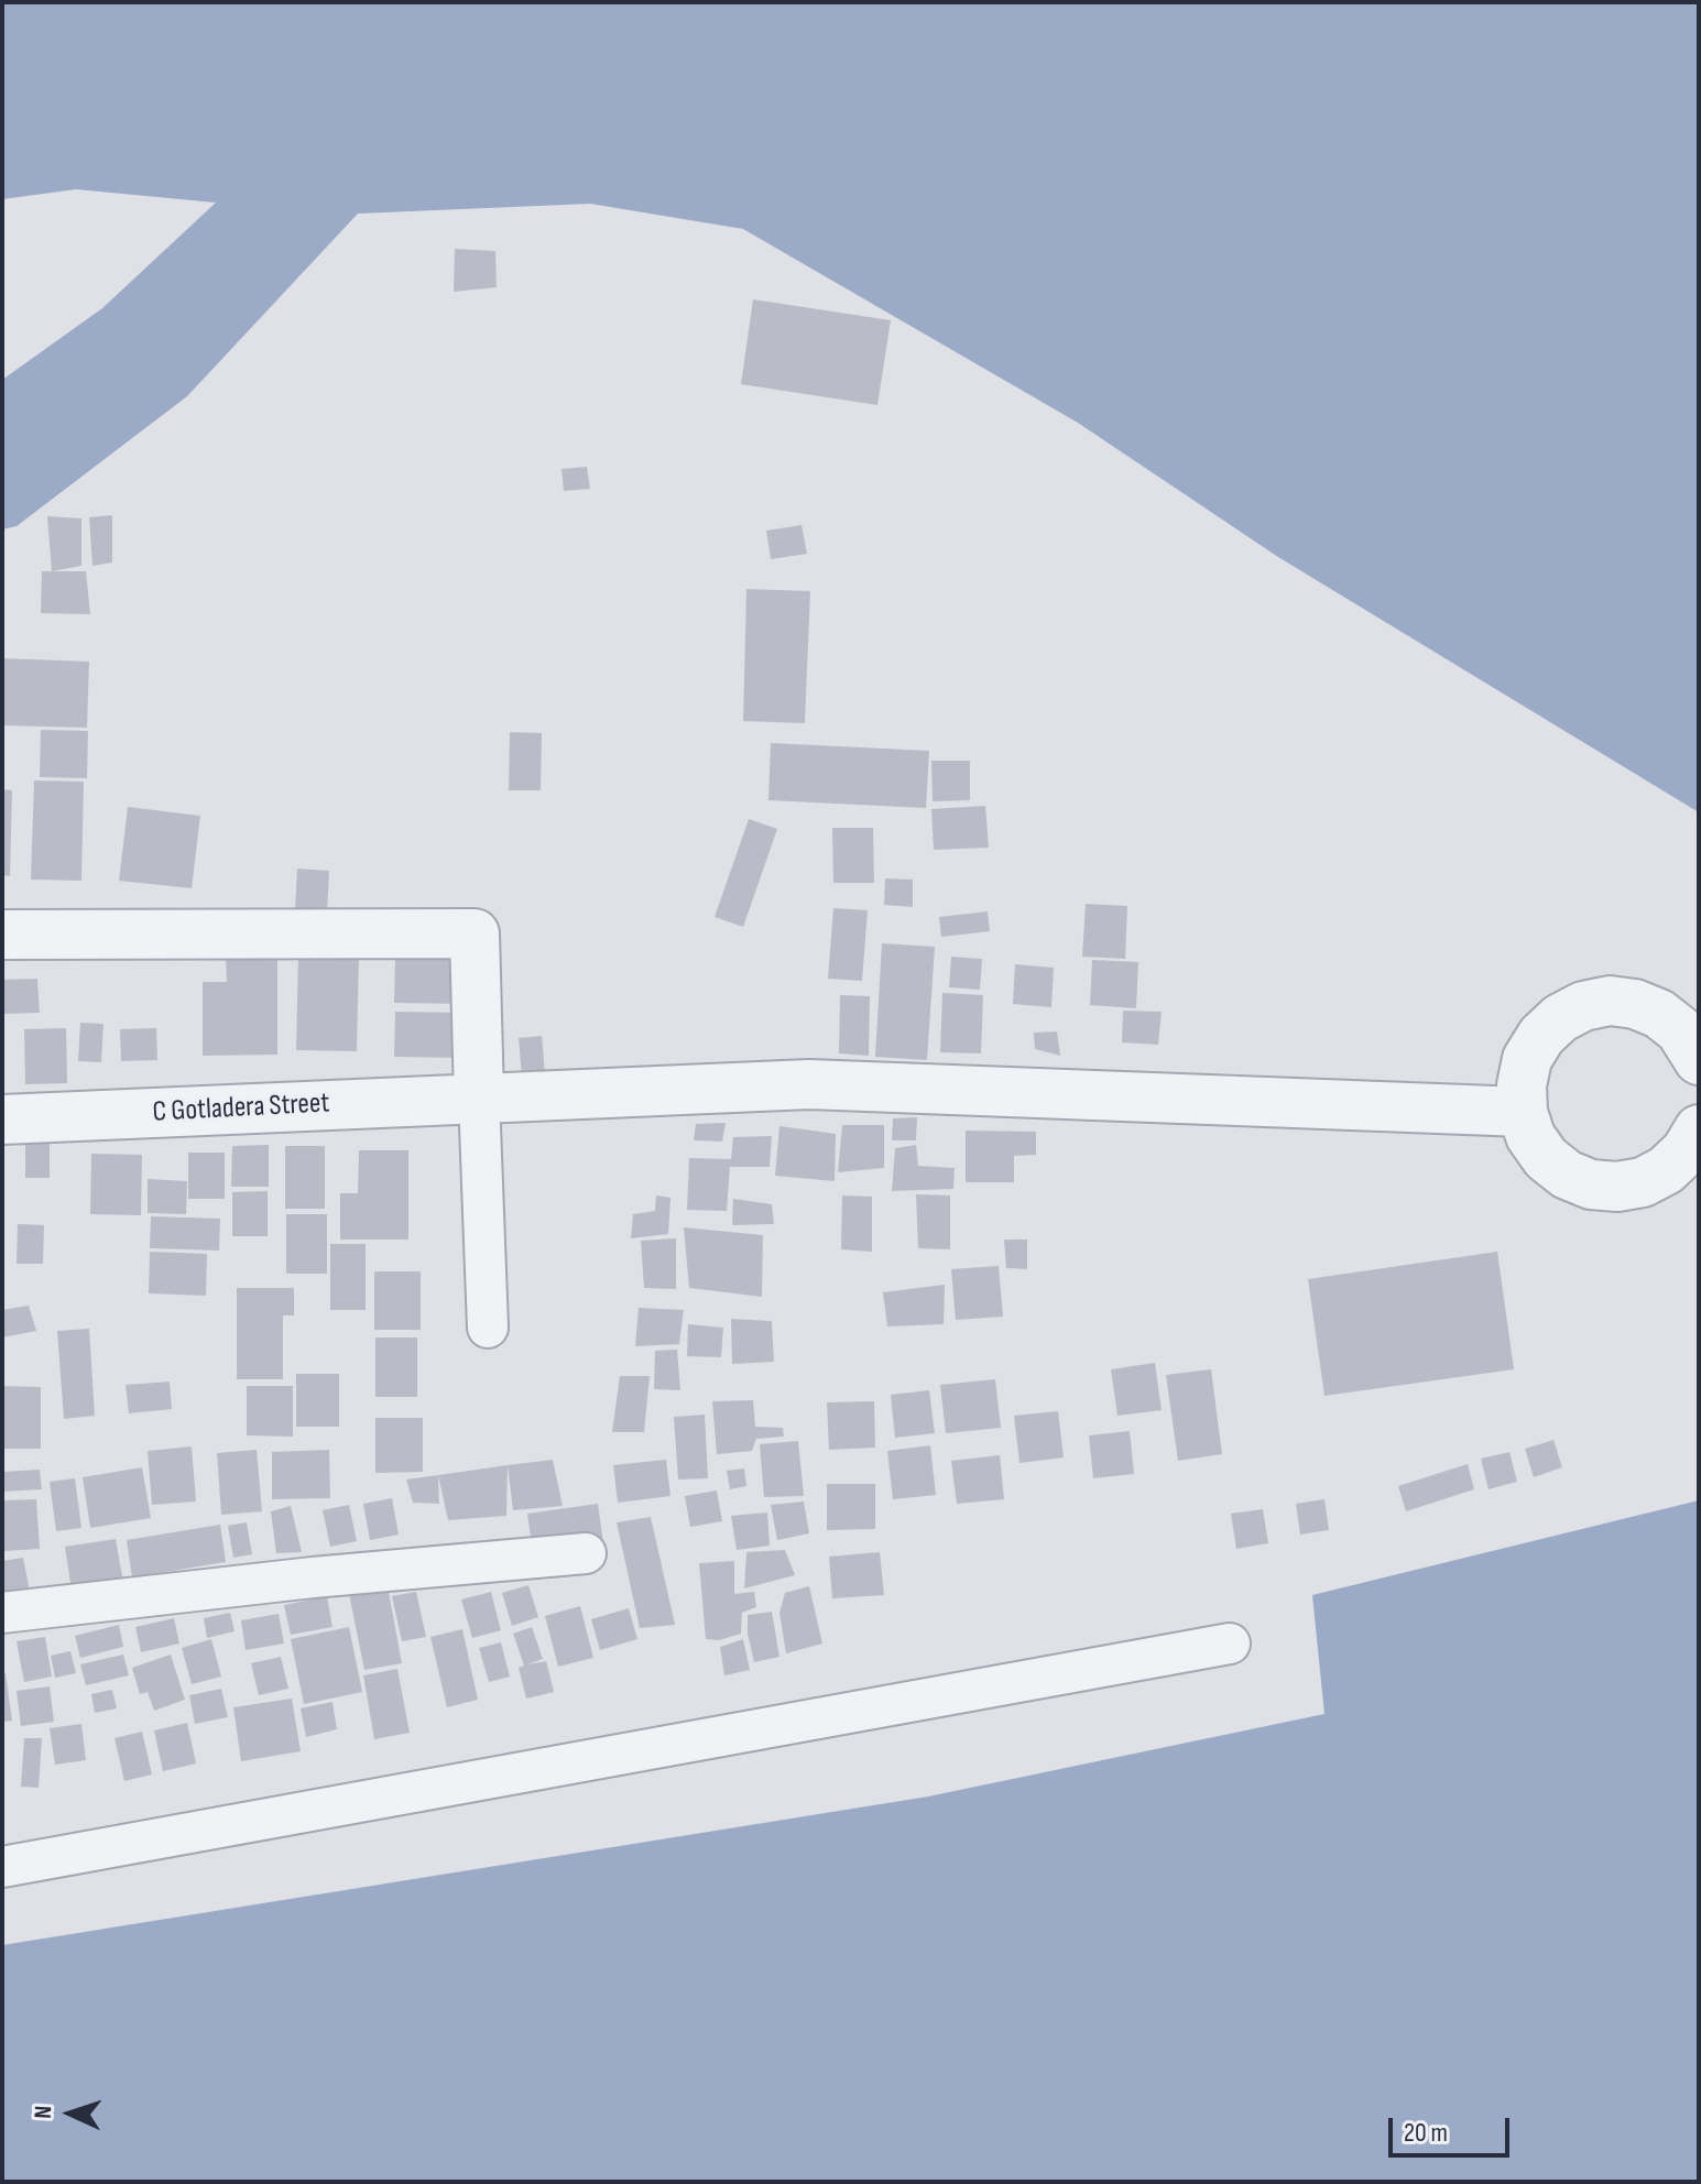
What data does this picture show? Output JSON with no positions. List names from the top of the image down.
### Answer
{
  "streets": {
    "street": ["C Gotladera Street"]
  },
  "scale_bar": "20 m",
  "north": "left"
}
